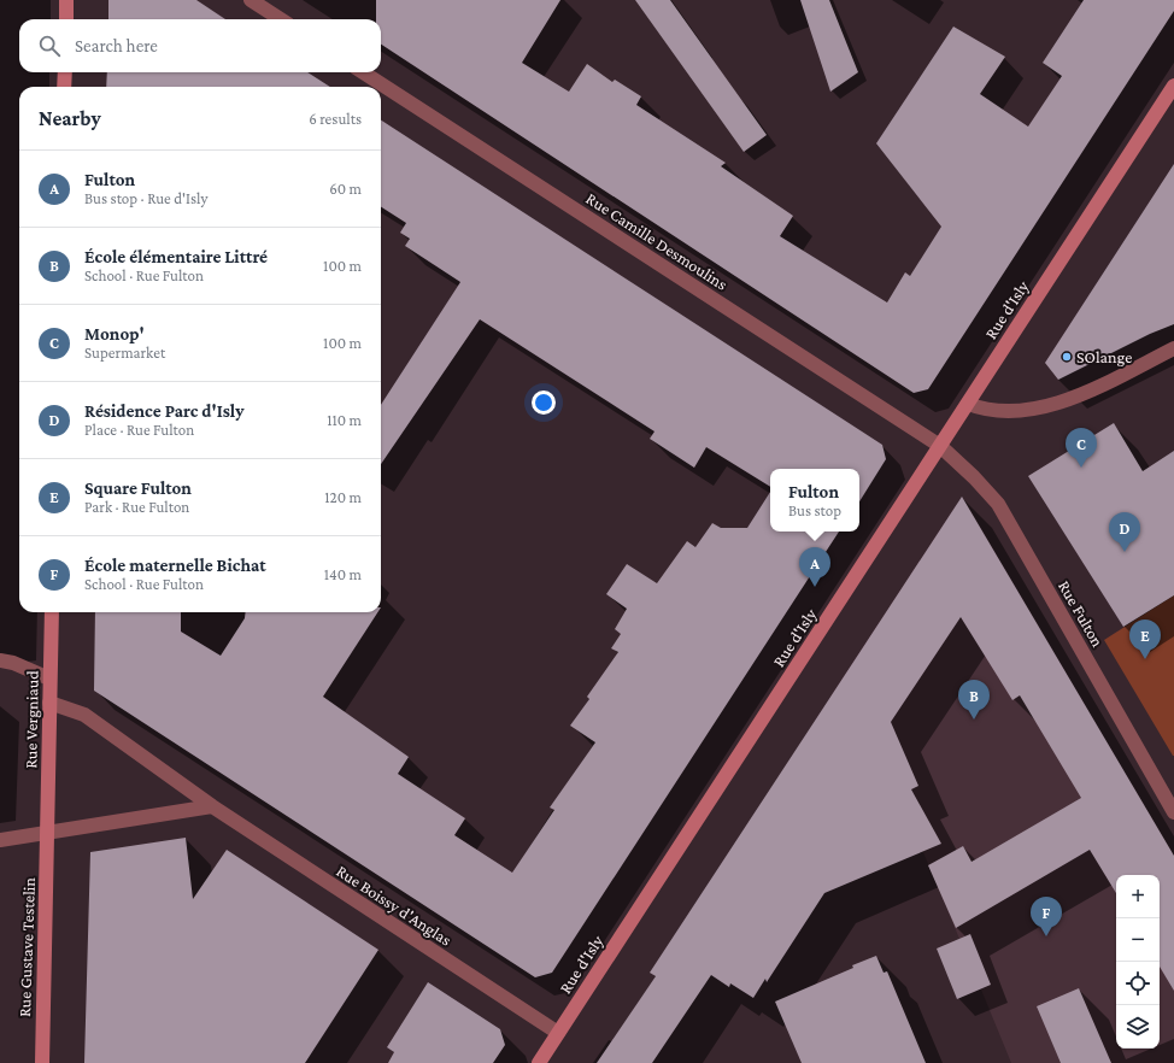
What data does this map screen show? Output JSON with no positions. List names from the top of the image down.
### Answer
{
  "streets": {
    "street": [
      "Rue Camille Desmoulins",
      "Rue d'Isly",
      "Rue Fulton",
      "Rue Vergniaud",
      "Rue Boissy d'Anglas",
      "Rue Gustave Testelin"
    ]
  },
  "crossings": [
    ["Rue Camille Desmoulins", "Rue d'Isly"],
    ["Rue Camille Desmoulins", "Rue Fulton"],
    ["Rue d'Isly", "Rue Fulton"],
    ["Rue d'Isly", "Rue Boissy d'Anglas"],
    ["Rue Vergniaud", "Rue Boissy d'Anglas"],
    ["Rue Vergniaud", "Rue Gustave Testelin"]
  ],
  "places": ["SOlange"],
  "page": {
    "search": "Search here",
    "heading": ["Nearby", "6 results"],
    "list": [
      {
        "mark": "A",
        "name": "Fulton",
        "note": "Bus stop · Rue d'Isly",
        "value": "60 m"
      },
      {
        "mark": "B",
        "name": "École élémentaire Littré",
        "note": "School · Rue Fulton",
        "value": "100 m"
      },
      {
        "mark": "C",
        "name": "Monop'",
        "note": "Supermarket",
        "value": "100 m"
      },
      {
        "mark": "D",
        "name": "Résidence Parc d'Isly",
        "note": "Place · Rue Fulton",
        "value": "110 m"
      },
      {
        "mark": "E",
        "name": "Square Fulton",
        "note": "Park · Rue Fulton",
        "value": "120 m"
      },
      {
        "mark": "F",
        "name": "École maternelle Bichat",
        "note": "School · Rue Fulton",
        "value": "140 m"
      }
    ],
    "pins": [
      "C",
      "D",
      "A",
      "E",
      "B",
      "F"
    ],
    "popup": ["Fulton", "Bus stop"],
    "map_buttons": ["+", "−"]
  }
}
